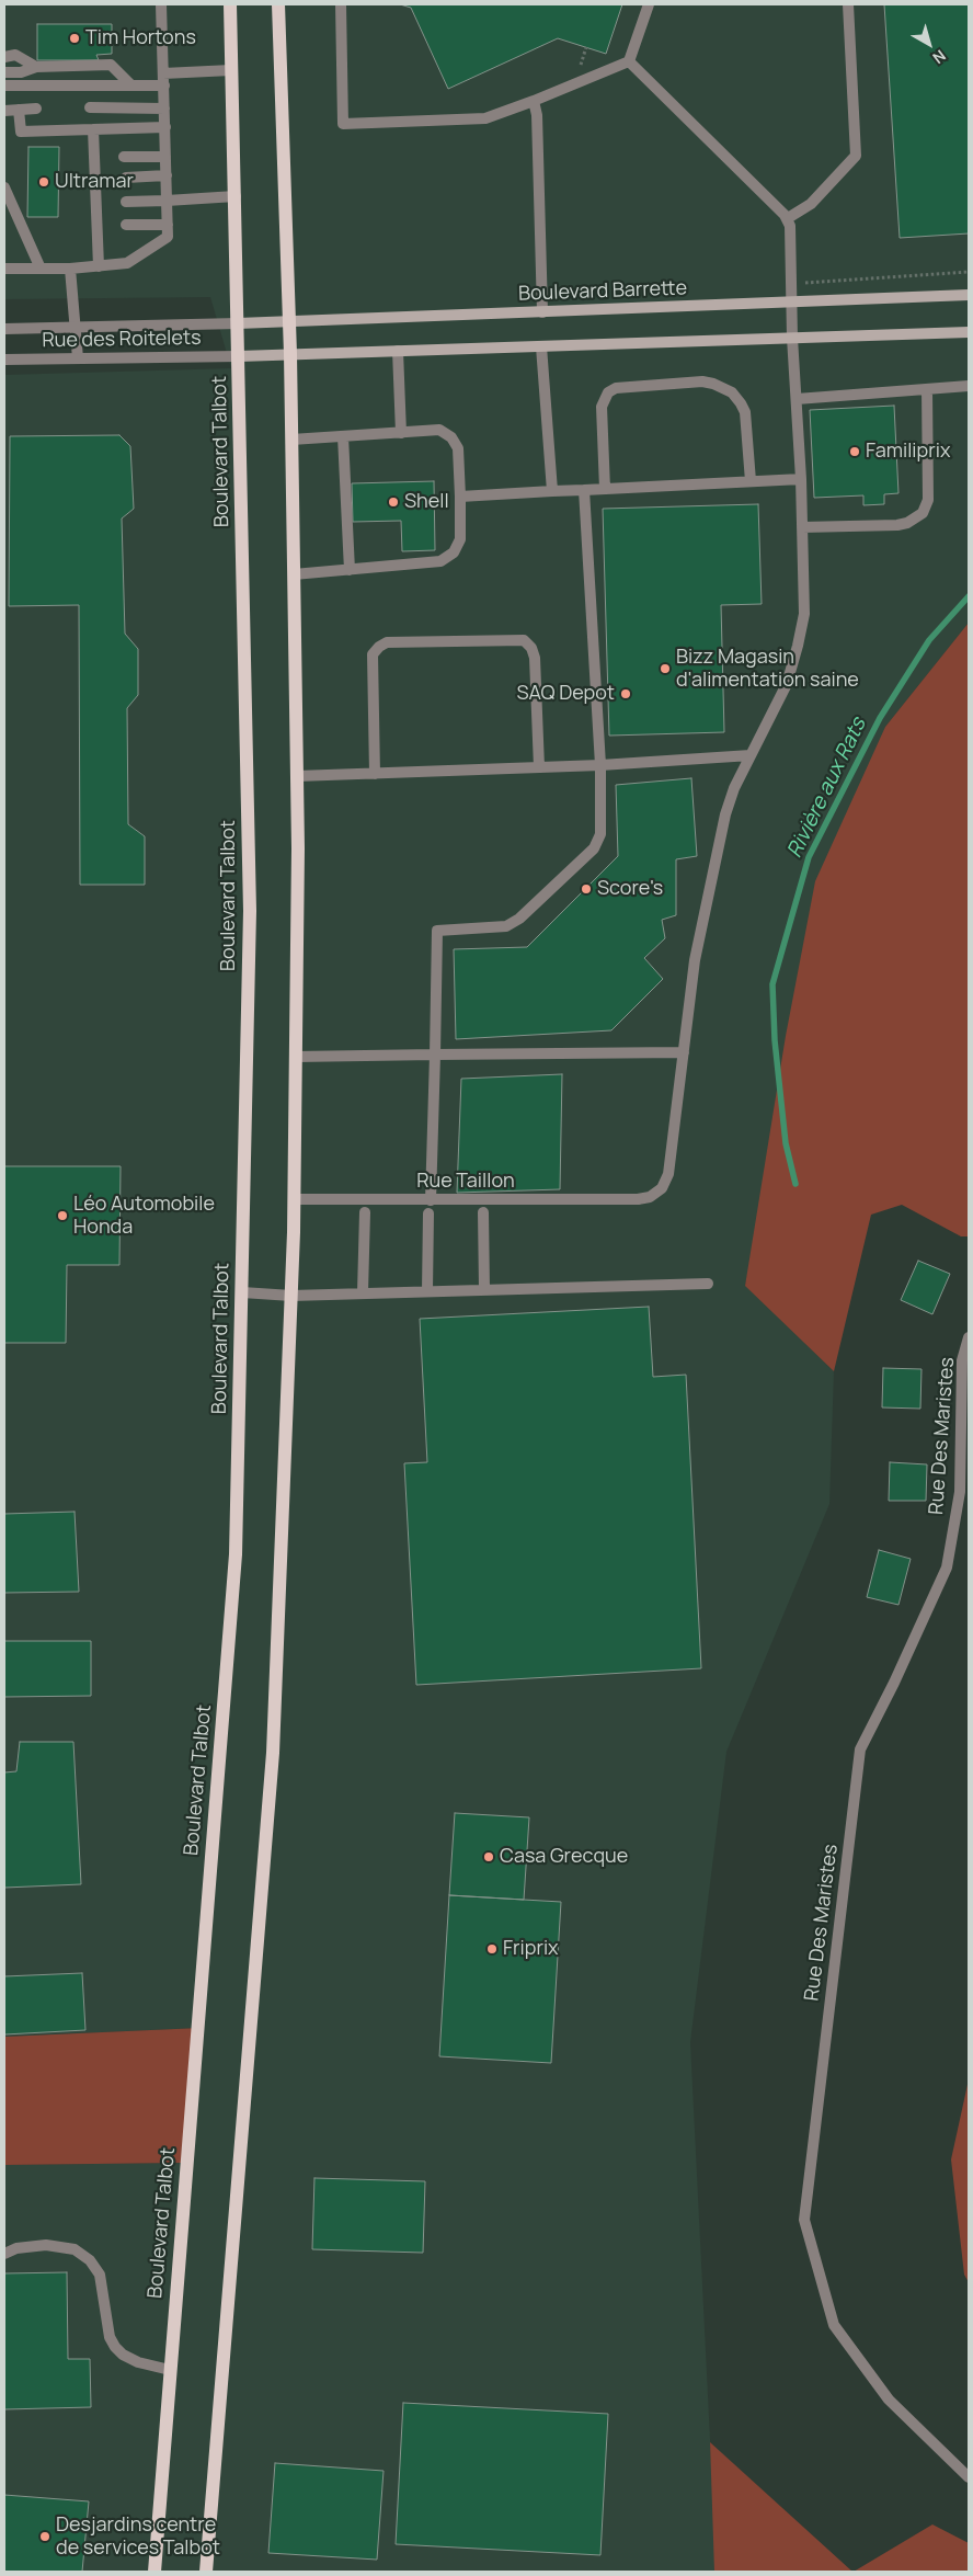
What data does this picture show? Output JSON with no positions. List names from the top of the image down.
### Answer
{
  "streets": {
    "main road": ["Boulevard Barrette", "Boulevard Talbot"],
    "street": ["Rue des Roitelets", "Rue Taillon", "Rue Des Maristes"]
  },
  "crossings": [
    ["Boulevard Barrette", "Rue des Roitelets"],
    ["Boulevard Barrette", "Boulevard Talbot"],
    ["Rue des Roitelets", "Boulevard Talbot"]
  ],
  "water": ["Rivière aux Rats"],
  "places": [
    "Tim Hortons",
    "Ultramar",
    "Familiprix",
    "Shell",
    "Bizz Magasin d'alimentation saine",
    "SAQ Depot",
    "Score's",
    "Léo Automobile Honda",
    "Casa Grecque",
    "Friprix",
    "Desjardins centre de services Talbot"
  ],
  "north": "bottom right"
}
